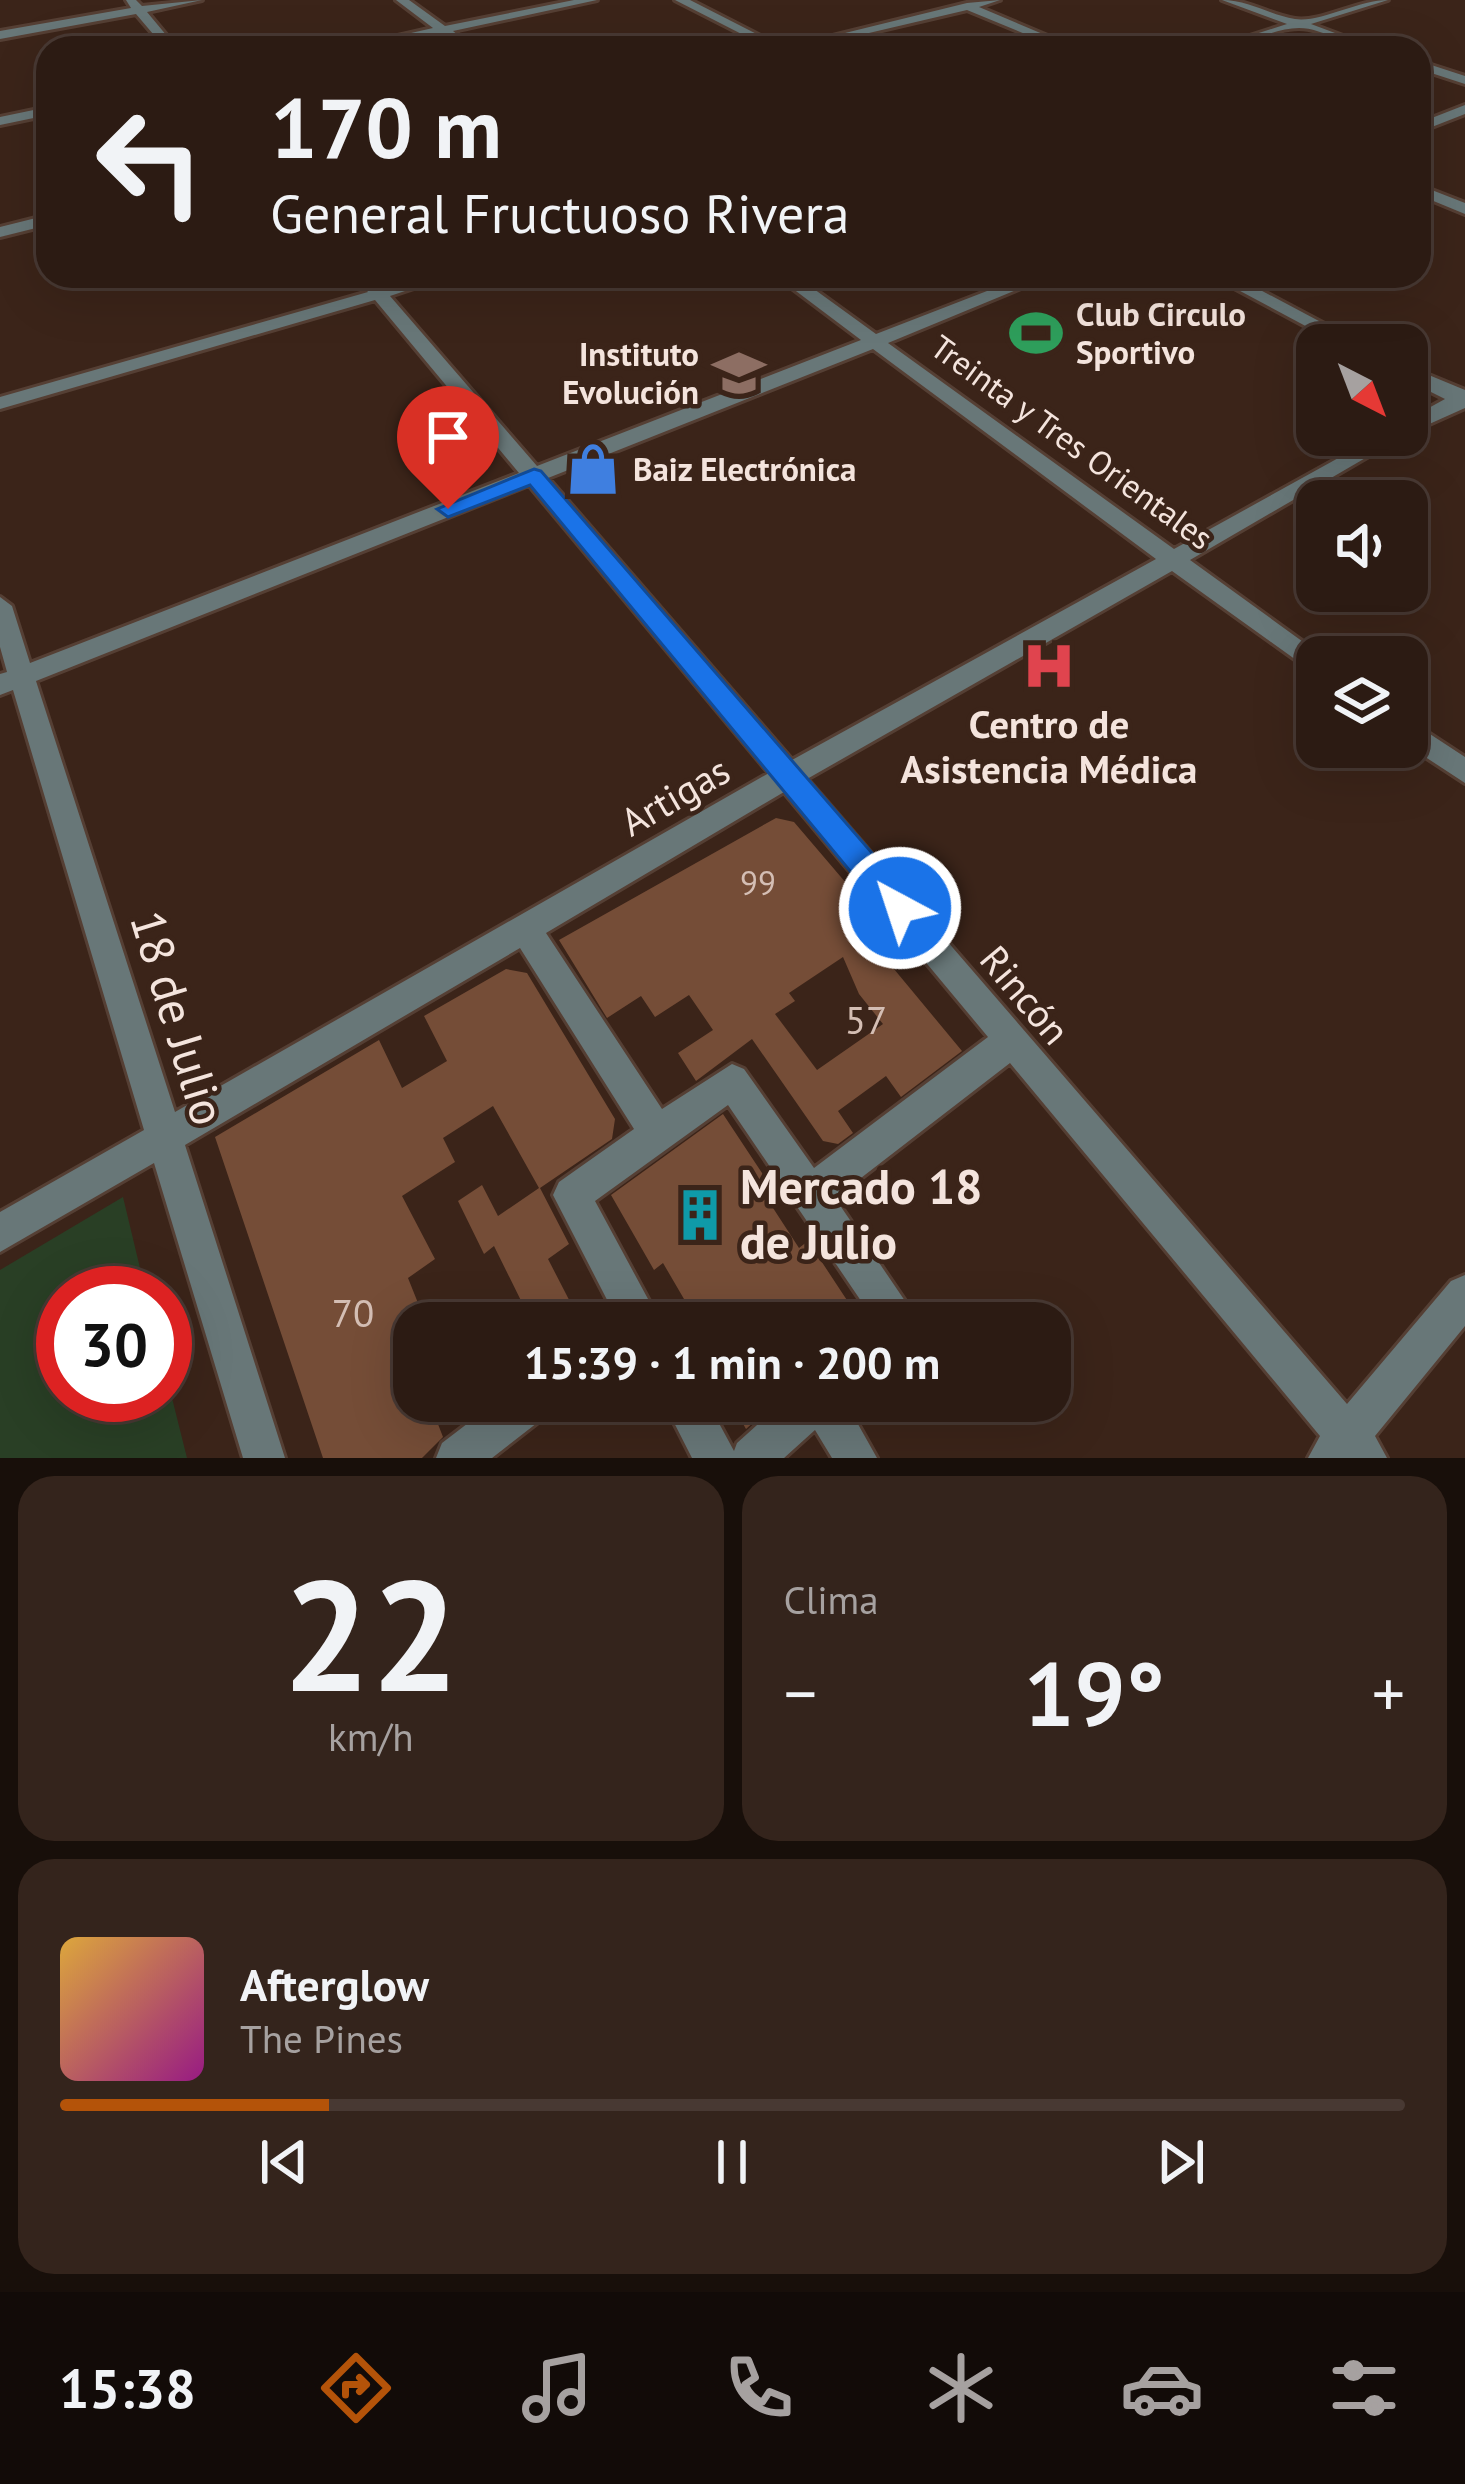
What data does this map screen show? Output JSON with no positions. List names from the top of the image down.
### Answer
{
  "streets": {
    "street": [
      "Treinta y Tres Orientales",
      "Artigas",
      "Rincón",
      "18 de Julio"
    ]
  },
  "crossings": [
    ["Treinta y Tres Orientales", "Artigas"],
    ["Artigas", "Rincón"],
    ["Artigas", "18 de Julio"]
  ],
  "places": {
    "sports": ["Club Circulo Sportivo"],
    "school or university": ["Instituto Evolución"],
    "shop": ["Baiz Electrónica"],
    "hospital": ["Centro de Asistencia Médica"],
    "building": ["Mercado 18 de Julio"]
  },
  "house_numbers": ["99", "57", "70"],
  "north": "bottom right",
  "page": {
    "turn": ["170 m", "General Fructuoso Rivera"],
    "limit": "30",
    "trip": "15:39 · 1 min · 200 m",
    "tile": [
      ["22", "km/h"],
      "Clima"
    ],
    "heat": ["−", "19°", "+"],
    "song": ["Afterglow", "The Pines"],
    "tabs": "15:38"
  }
}
